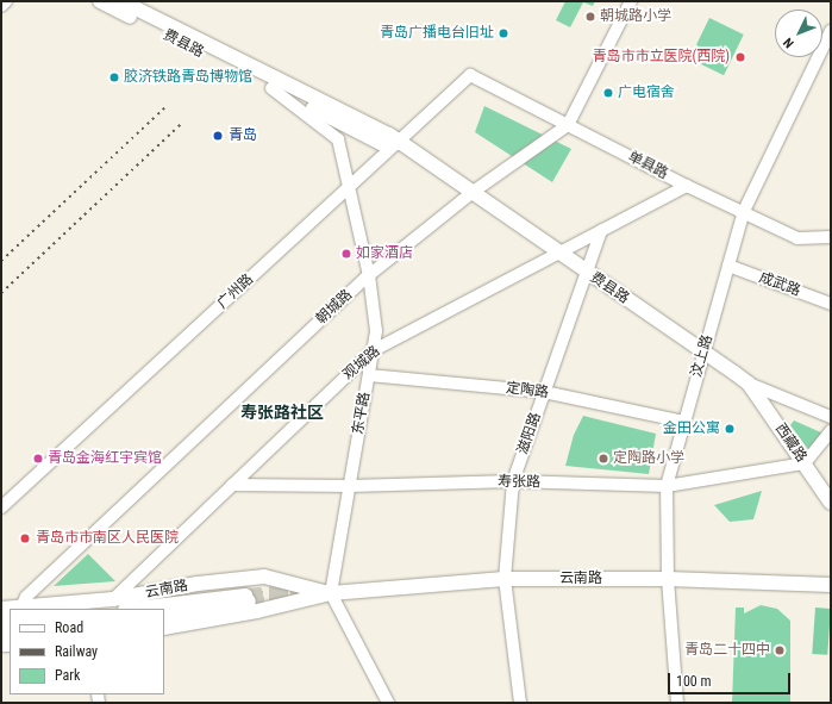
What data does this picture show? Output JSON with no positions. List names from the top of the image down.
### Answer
{
  "streets": {
    "main road": ["费县路", "西藏路", "云南路"],
    "street": [
      "单县路",
      "成武路",
      "广州路",
      "朝城路",
      "汶上路",
      "观城路",
      "定陶路",
      "东平路",
      "滋阳路",
      "寿张路"
    ]
  },
  "crossings": [
    ["费县路", "广州路"],
    ["费县路", "朝城路"],
    ["费县路", "汶上路"],
    ["费县路", "观城路"],
    ["费县路", "东平路"],
    ["费县路", "滋阳路"],
    ["费县路", "西藏路"],
    ["单县路", "广州路"],
    ["单县路", "朝城路"],
    ["单县路", "汶上路"],
    ["单县路", "观城路"],
    ["成武路", "汶上路"],
    ["广州路", "东平路"],
    ["朝城路", "东平路"],
    ["朝城路", "云南路"],
    ["汶上路", "定陶路"],
    ["汶上路", "寿张路"],
    ["汶上路", "云南路"],
    ["观城路", "东平路"],
    ["观城路", "滋阳路"],
    ["观城路", "寿张路"],
    ["观城路", "云南路"],
    ["定陶路", "东平路"],
    ["定陶路", "滋阳路"],
    ["东平路", "寿张路"],
    ["东平路", "云南路"],
    ["滋阳路", "寿张路"],
    ["滋阳路", "云南路"],
    ["西藏路", "寿张路"]
  ],
  "districts": ["寿张路社区"],
  "places": [
    "朝城路小学",
    "青岛广播电台旧址",
    "青岛市市立医院(西院)",
    "胶济铁路青岛博物馆",
    "广电宿舍",
    "青岛",
    "如家酒店",
    "金田公寓",
    "青岛金海红宇宾馆",
    "定陶路小学",
    "青岛市市南区人民医院",
    "青岛二十四中"
  ],
  "legend": ["Road", "Railway", "Park"],
  "scale_bar": "100 m",
  "north": "bottom left"
}
